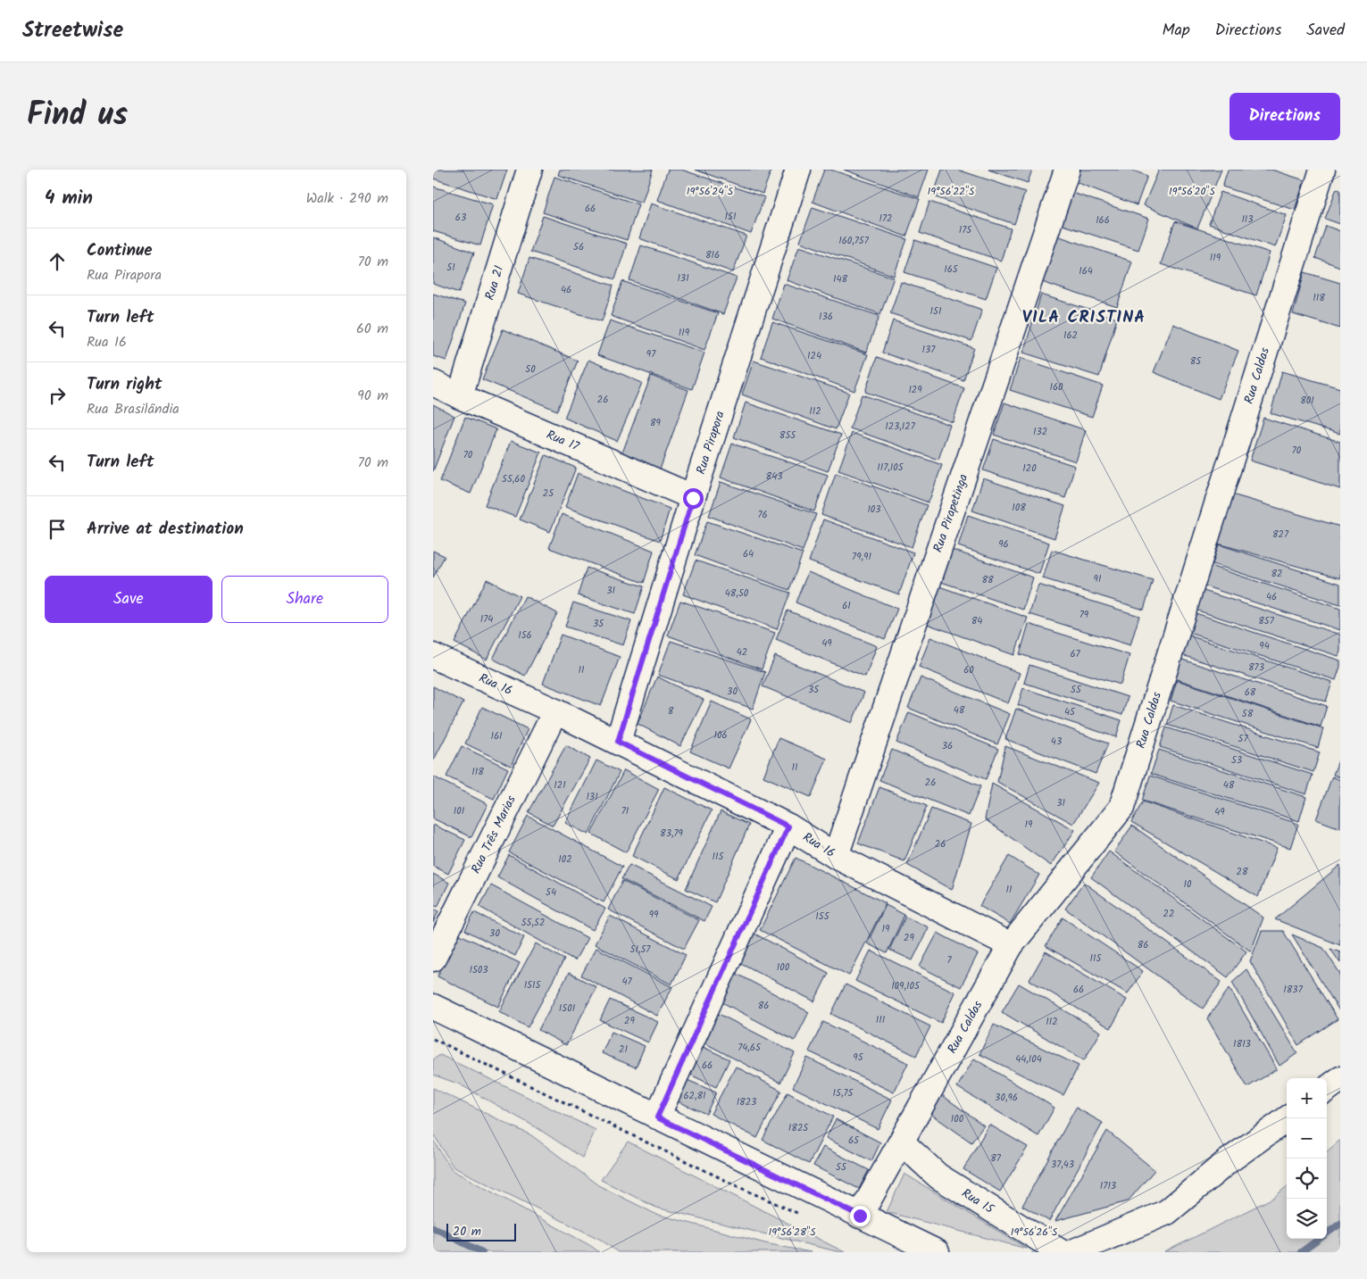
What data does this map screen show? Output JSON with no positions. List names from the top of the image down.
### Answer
{
  "streets": {
    "street": [
      "Rua 21",
      "Rua Caldas",
      "Rua 17",
      "Rua Pirapora",
      "Rua Pirapetinga",
      "Rua 16",
      "Rua Três Marias",
      "Rua 15"
    ]
  },
  "crossings": [
    ["Rua 21", "Rua 17"],
    ["Rua Caldas", "Rua 16"],
    ["Rua Caldas", "Rua 15"],
    ["Rua 17", "Rua Pirapora"],
    ["Rua Pirapora", "Rua 16"],
    ["Rua Pirapetinga", "Rua 16"],
    ["Rua 16", "Rua Três Marias"]
  ],
  "districts": ["VILA CRISTINA"],
  "house_numbers": [
    "66",
    "151",
    "63",
    "172",
    "113",
    "166",
    "175",
    "160,757",
    "56",
    "816",
    "119",
    "51",
    "165",
    "164",
    "131",
    "148",
    "46",
    "118",
    "151",
    "136",
    "119",
    "162",
    "137",
    "97",
    "124",
    "85",
    "50",
    "160",
    "129",
    "26",
    "801",
    "112",
    "89",
    "123,127",
    "132",
    "855",
    "70",
    "70",
    "117,105",
    "120",
    "843",
    "55,60",
    "25",
    "108",
    "103",
    "76",
    "827",
    "96",
    "64",
    "79,91",
    "82",
    "91",
    "88",
    "31",
    "48,50",
    "46",
    "61",
    "79",
    "174",
    "84",
    "857",
    "35",
    "156",
    "49",
    "94",
    "42",
    "67",
    "873",
    "11",
    "60",
    "35",
    "55",
    "30",
    "68",
    "48",
    "8",
    "45",
    "58",
    "106",
    "161",
    "57",
    "43",
    "36",
    "53",
    "11",
    "118",
    "26",
    "121",
    "48",
    "131",
    "31",
    "101",
    "71",
    "49",
    "19",
    "83,79",
    "26",
    "115",
    "102",
    "28",
    "10",
    "11",
    "54",
    "22",
    "99",
    "155",
    "55,52",
    "19",
    "30",
    "29",
    "86",
    "51,57",
    "115",
    "7",
    "100",
    "1503",
    "47",
    "1515",
    "109,105",
    "66",
    "1837",
    "86",
    "1501",
    "111",
    "29",
    "112",
    "1813",
    "74,65",
    "21",
    "95",
    "44,104",
    "66",
    "15,75",
    "62,81",
    "30,96",
    "1823",
    "100",
    "1825",
    "65",
    "87",
    "37,43",
    "55",
    "1713"
  ],
  "scale_bar": "20 m",
  "page": {
    "header": "Streetwise",
    "nav": ["Map", "Directions", "Saved"],
    "title": "Find us",
    "buttons": [
      "Directions",
      ["Save", "Share"]
    ],
    "heading": ["4 min", "Walk · 290 m"],
    "list": [
      ["Continue", "Rua Pirapora", "70 m"],
      ["Turn left", "Rua 16", "60 m"],
      ["Turn right", "Rua Brasilândia", "90 m"],
      ["Turn left", "70 m"],
      "Arrive at destination"
    ],
    "map_buttons": ["+", "−"],
    "scale": "20 m"
  },
  "coordinates": [
    "19°56'24\"S",
    "19°56'22\"S",
    "19°56'20\"S",
    "19°56'28\"S",
    "19°56'26\"S"
  ]
}
